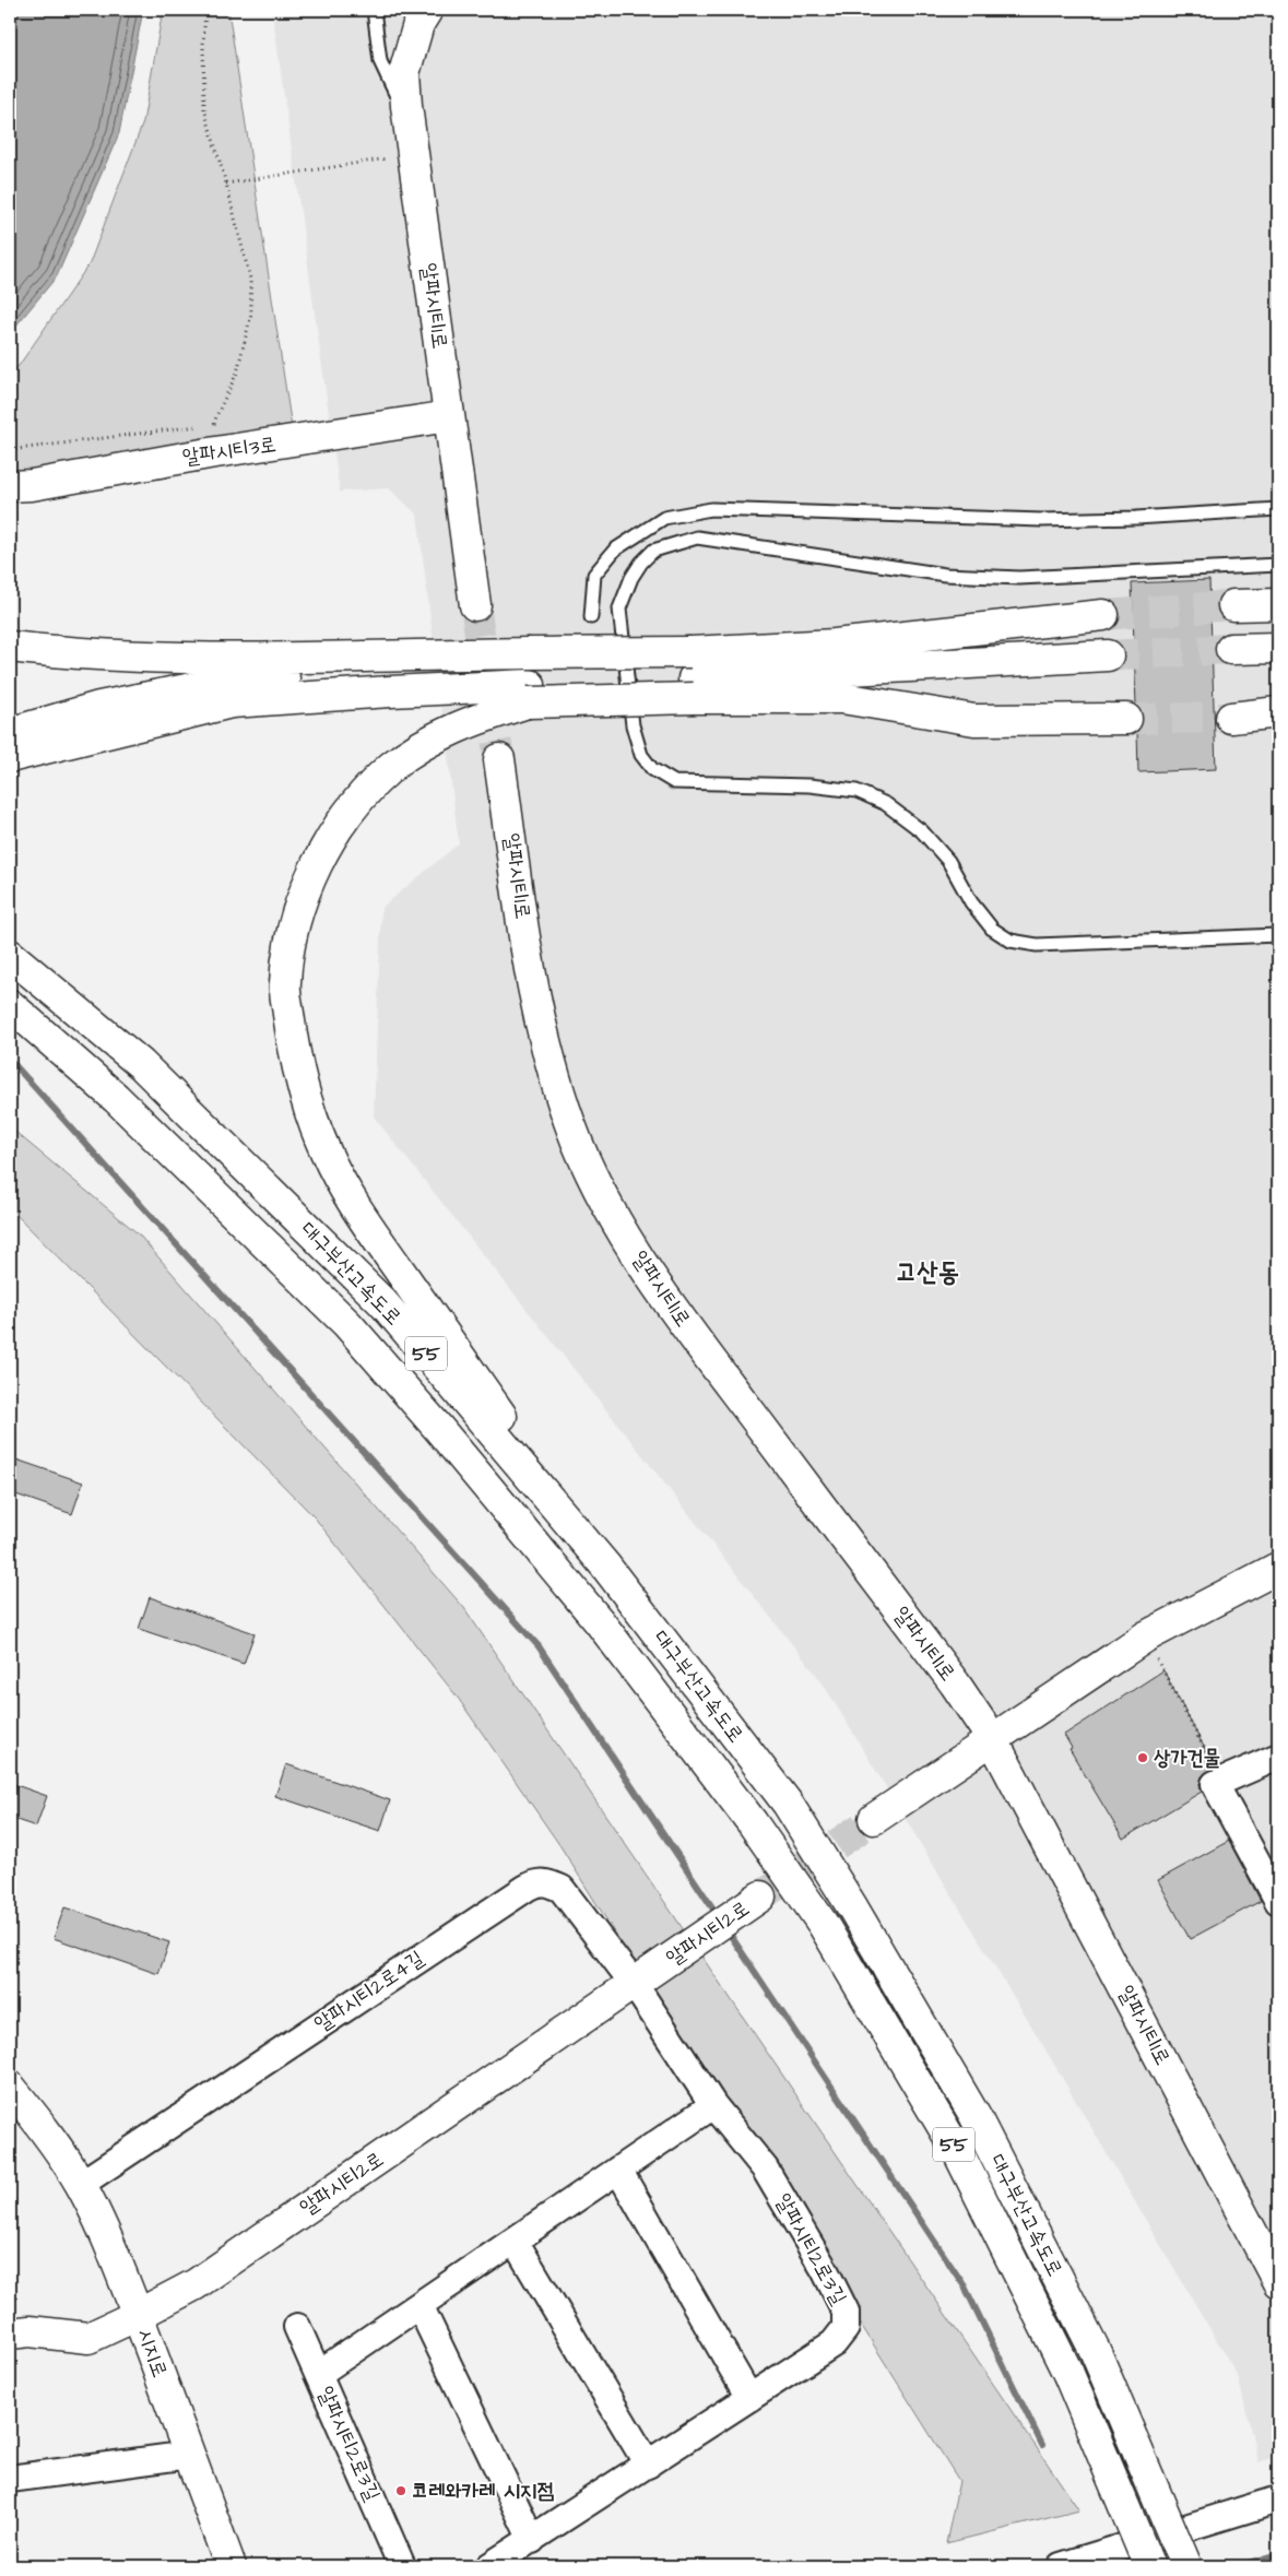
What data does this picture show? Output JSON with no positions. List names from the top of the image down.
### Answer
{
  "streets": {
    "main road": [
      "알파시티1로",
      "알파시티3로",
      "대구부산고속도로",
      "55",
      "알파시티2로",
      "시지로"
    ],
    "street": ["알파시티2로4길", "알파시티2로3길"]
  },
  "crossings": [
    ["알파시티1로", "알파시티3로"],
    ["알파시티2로", "알파시티2로4길"],
    ["알파시티2로", "알파시티2로3길"],
    ["알파시티2로", "시지로"],
    ["알파시티2로4길", "알파시티2로3길"]
  ],
  "districts": ["고산동"],
  "places": ["상가건물", "코레와카레 시지점"]
}
